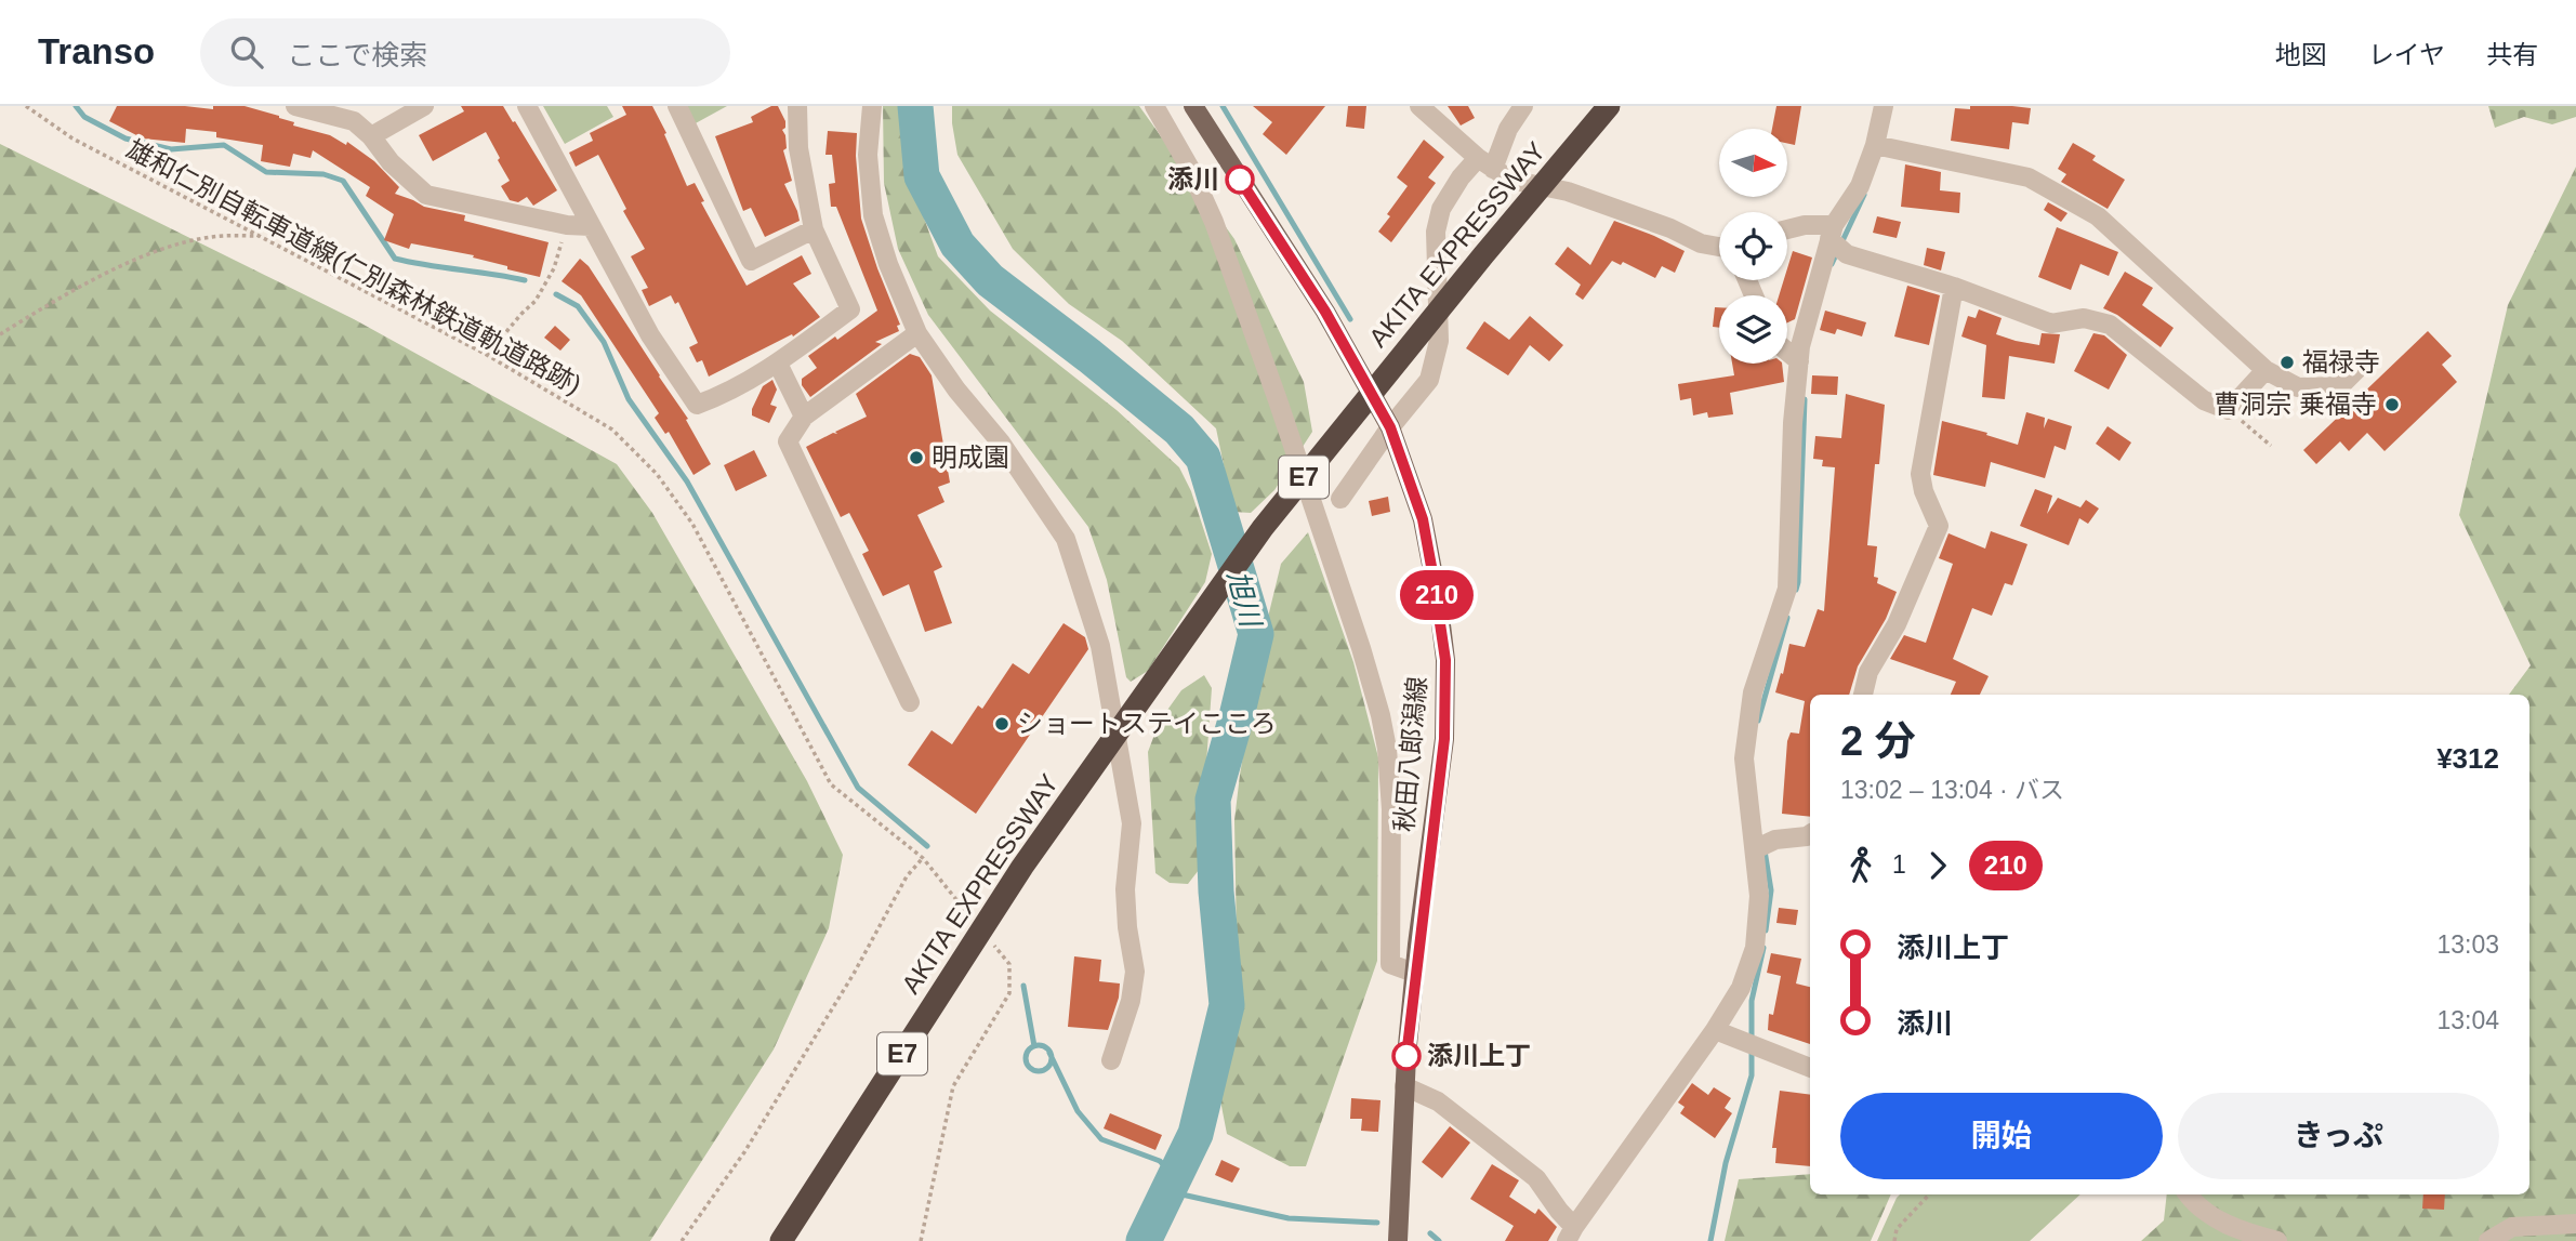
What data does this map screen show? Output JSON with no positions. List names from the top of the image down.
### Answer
{
  "streets": {
    "highway": ["AKITA EXPRESSWAY", "E7"],
    "main road": ["秋田八郎潟線"],
    "path": ["雄和仁別自転車道線(仁別森林鉄道軌道路跡)"]
  },
  "water": ["旭川"],
  "places": [
    "添川",
    "福禄寺",
    "曹洞宗 乗福寺",
    "明成園",
    "ショートステイこころ",
    "添川上丁"
  ],
  "lines": ["bus line 210"],
  "north": "right",
  "page": {
    "header": "Transo",
    "search": "ここで検索",
    "nav": ["地図", "レイヤ", "共有"],
    "on_map": "210",
    "heading": ["2 分", "13:02 – 13:04 · バス", "¥312"],
    "legs": ["1", "210"],
    "list": [
      {
        "name": "添川上丁",
        "value": "13:03"
      },
      {
        "name": "添川",
        "value": "13:04"
      }
    ],
    "buttons": ["開始", "きっぷ"]
  }
}
